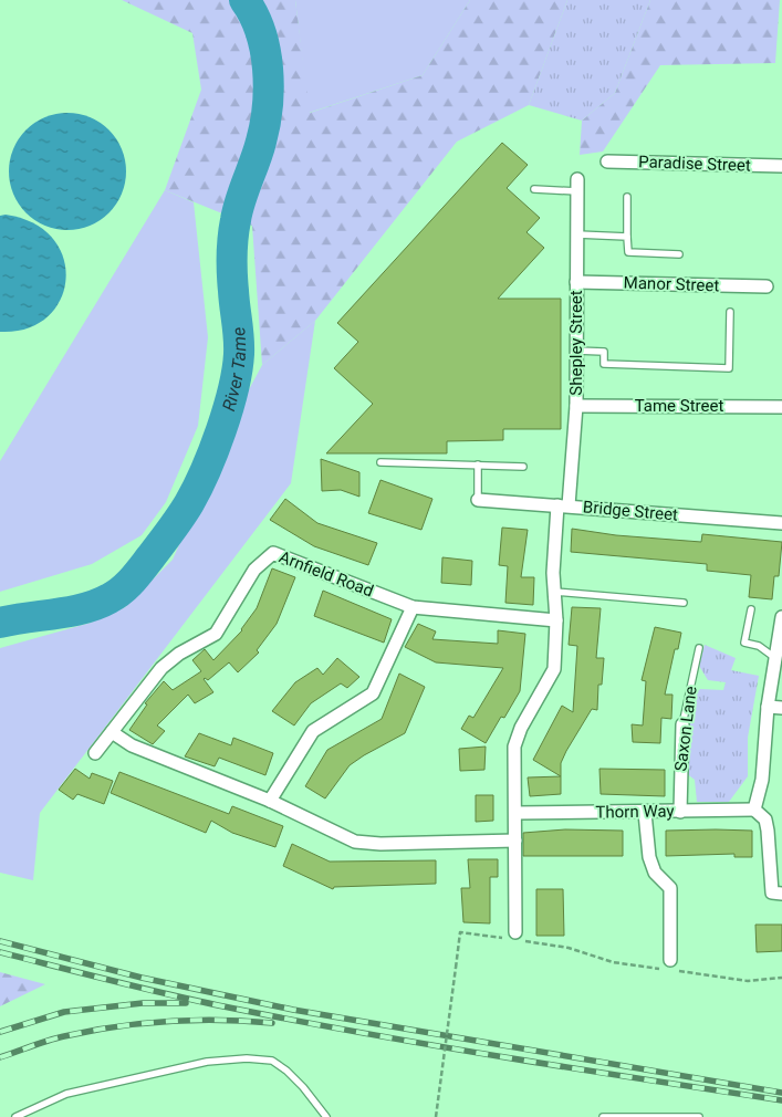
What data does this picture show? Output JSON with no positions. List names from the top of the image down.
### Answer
{
  "streets": {
    "street": [
      "Paradise Street",
      "Manor Street",
      "Shepley Street",
      "Tame Street",
      "Bridge Street",
      "Arnfield Road",
      "Saxon Lane",
      "Thorn Way"
    ]
  },
  "crossings": [
    ["Manor Street", "Shepley Street"],
    ["Shepley Street", "Tame Street"],
    ["Shepley Street", "Bridge Street"],
    ["Saxon Lane", "Thorn Way"]
  ],
  "water": ["River Tame"]
}
